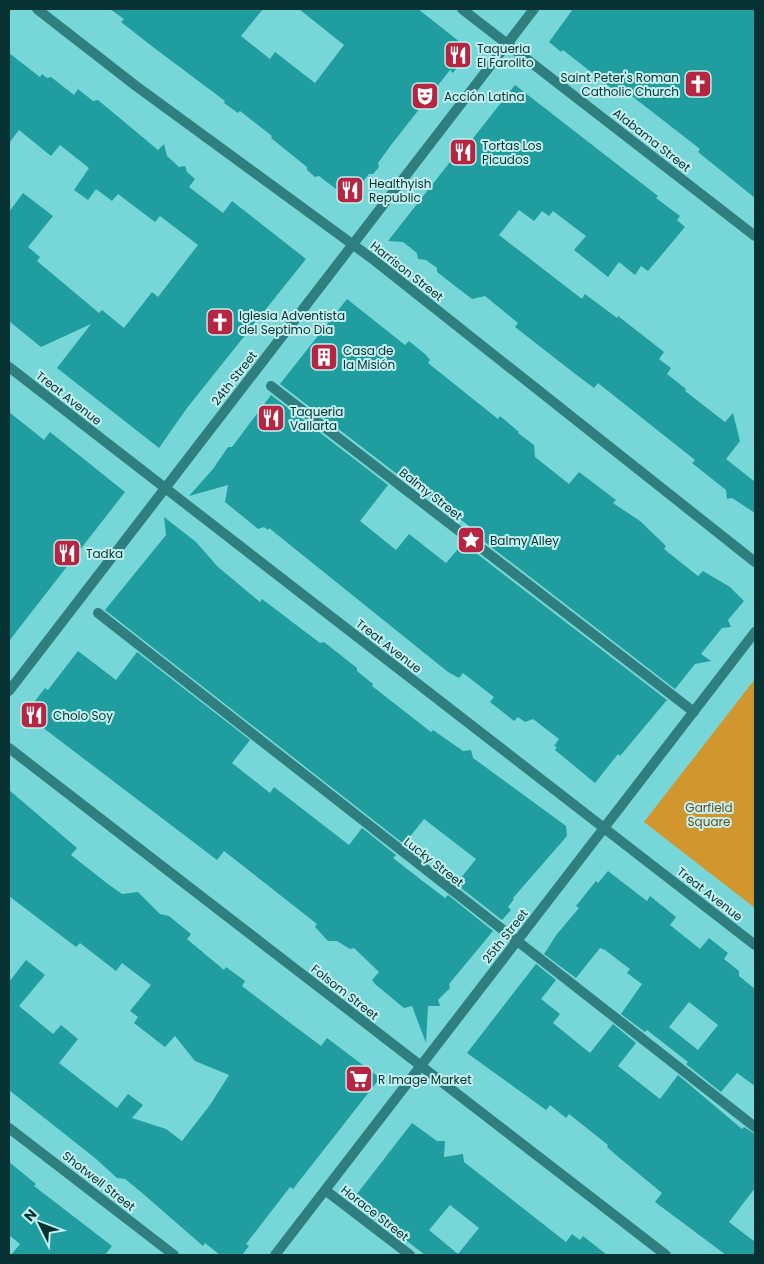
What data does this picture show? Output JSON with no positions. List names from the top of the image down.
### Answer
{
  "streets": {
    "street": [
      "Alabama Street",
      "Harrison Street",
      "24th Street",
      "Treat Avenue",
      "Balmy Street",
      "Lucky Street",
      "25th Street",
      "Folsom Street",
      "Shotwell Street",
      "Horace Street"
    ]
  },
  "crossings": [
    ["Alabama Street", "24th Street"],
    ["Harrison Street", "24th Street"],
    ["24th Street", "Treat Avenue"],
    ["Treat Avenue", "25th Street"],
    ["Balmy Street", "25th Street"],
    ["Lucky Street", "25th Street"],
    ["25th Street", "Folsom Street"],
    ["25th Street", "Horace Street"]
  ],
  "parks": ["Garfield Square"],
  "places": {
    "restaurant": [
      "Taqueria El Farolito",
      "Tortas Los Picudos",
      "Healthyish Republic",
      "Taqueria Vallarta",
      "Tadka",
      "Cholo Soy"
    ],
    "church": ["Saint Peter's Roman Catholic Church", "Iglesia Adventista del Septimo Dia"],
    "theatre": ["Acción Latina"],
    "building": ["Casa de la Misión"],
    "place": ["Balmy Alley"],
    "supermarket": ["R Image Market"]
  },
  "north": "top left"
}
